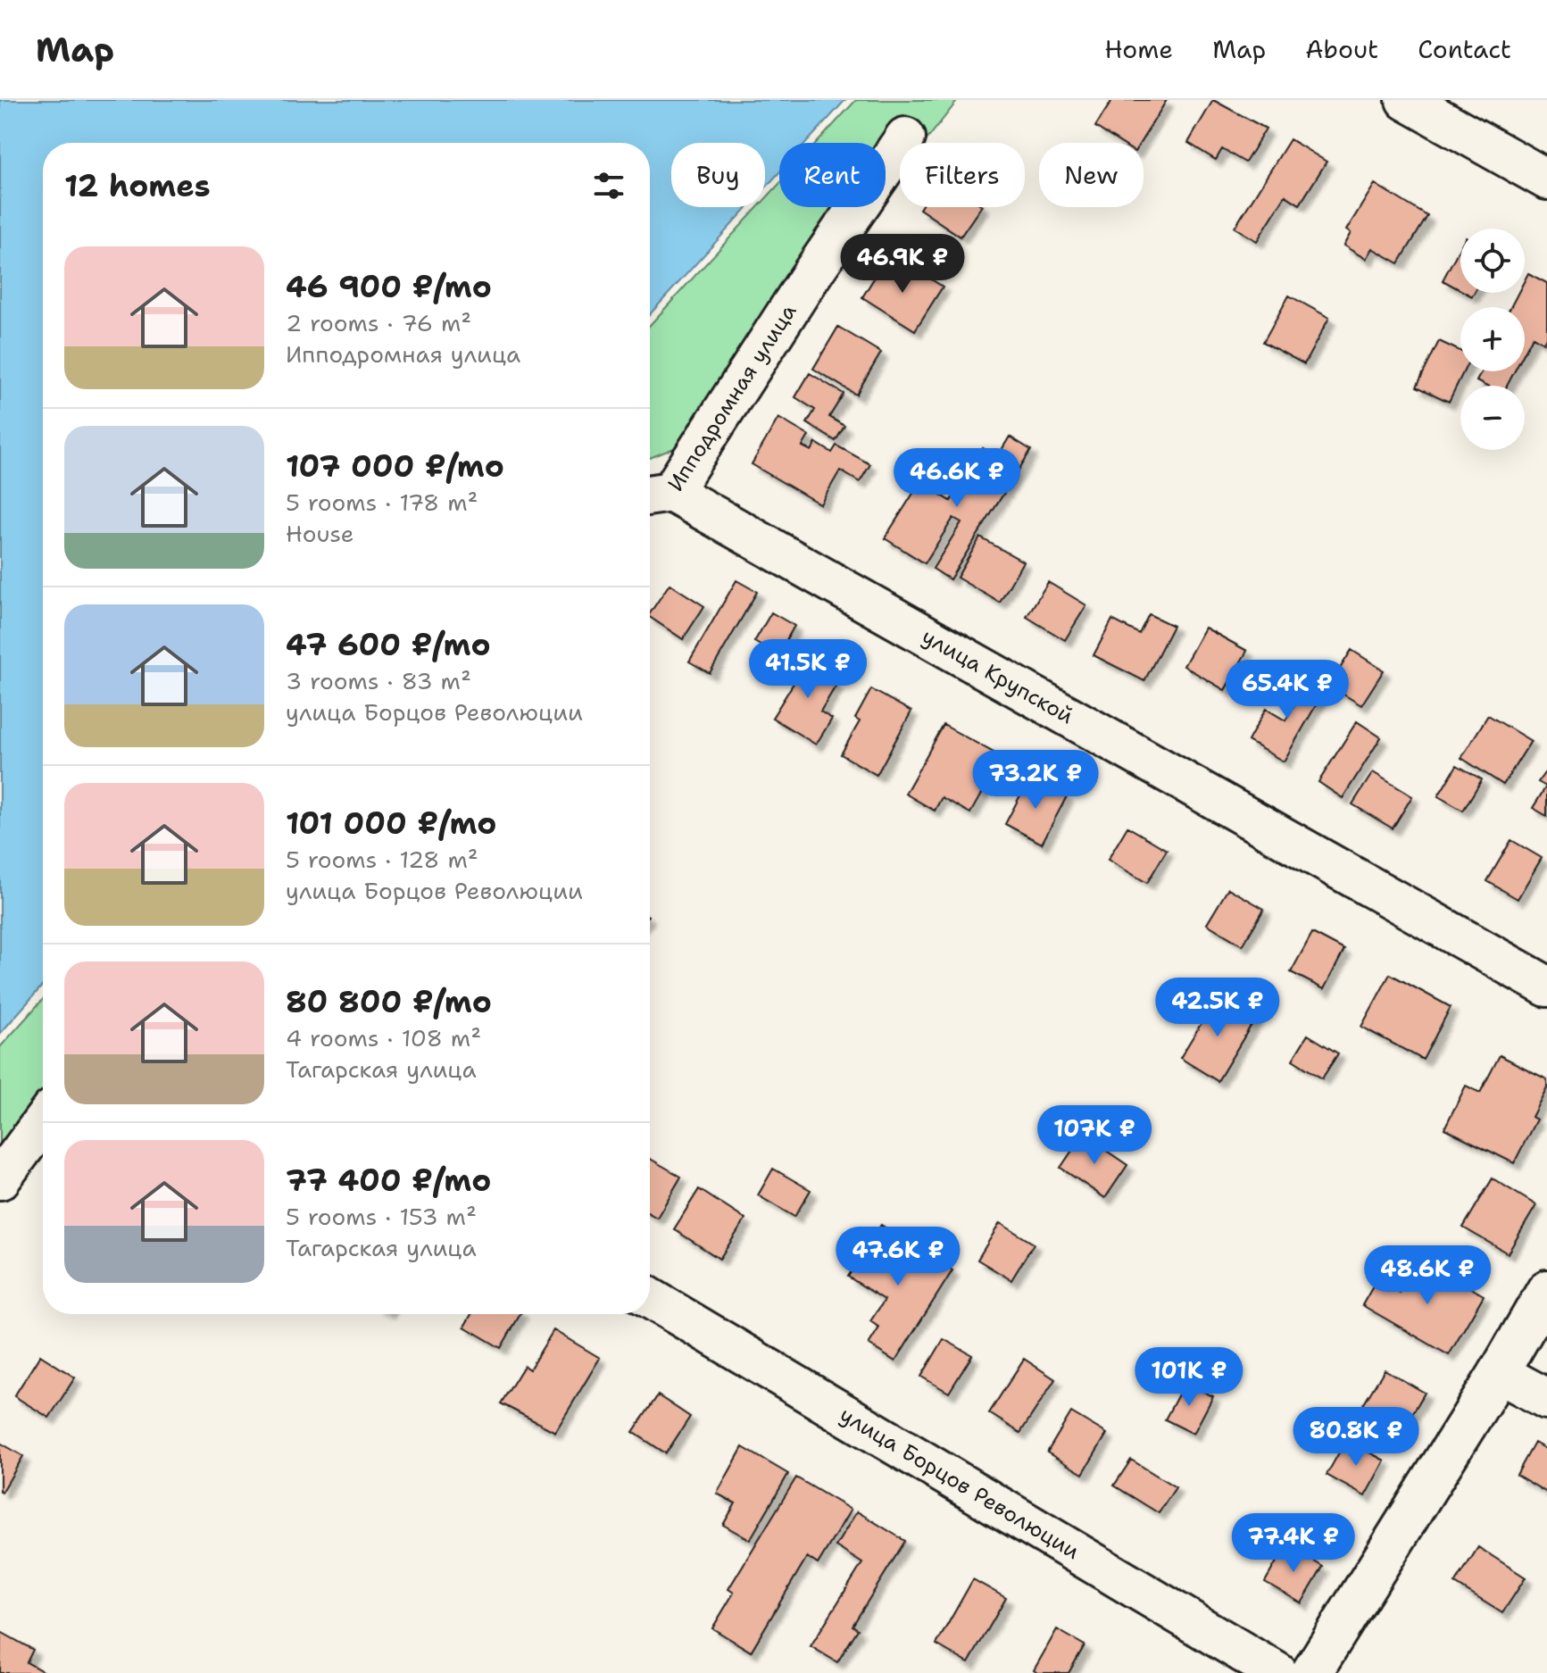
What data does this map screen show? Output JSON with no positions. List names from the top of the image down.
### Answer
{
  "streets": {
    "street": ["Ипподромная улица", "улица Крупской", "улица Борцов Революции"]
  },
  "crossings": [
    ["Ипподромная улица", "улица Крупской"]
  ],
  "page": {
    "header": "Map",
    "nav": [
      "Home",
      "Map",
      "About",
      "Contact"
    ],
    "chip": [
      "Buy",
      "Rent",
      "Filters",
      "New"
    ],
    "heading": "12 homes",
    "map_buttons": ["+", "−"],
    "list": [
      {
        "name": "46 900 ₽/mo",
        "note": "2 rooms · 76 m² · Ипподромная улица"
      },
      {
        "name": "107 000 ₽/mo",
        "note": "5 rooms · 178 m² · House"
      },
      {
        "name": "47 600 ₽/mo",
        "note": "3 rooms · 83 m² · улица Борцов Революции"
      },
      {
        "name": "101 000 ₽/mo",
        "note": "5 rooms · 128 m² · улица Борцов Революции"
      },
      {
        "name": "80 800 ₽/mo",
        "note": "4 rooms · 108 m² · Тагарская улица"
      },
      {
        "name": "77 400 ₽/mo",
        "note": "5 rooms · 153 m² · Тагарская улица"
      }
    ],
    "price": [
      "46.9K ₽",
      "46.6K ₽",
      "41.5K ₽",
      "65.4K ₽",
      "73.2K ₽",
      "42.5K ₽",
      "107K ₽",
      "47.6K ₽",
      "48.6K ₽",
      "101K ₽",
      "80.8K ₽",
      "77.4K ₽"
    ]
  }
}
